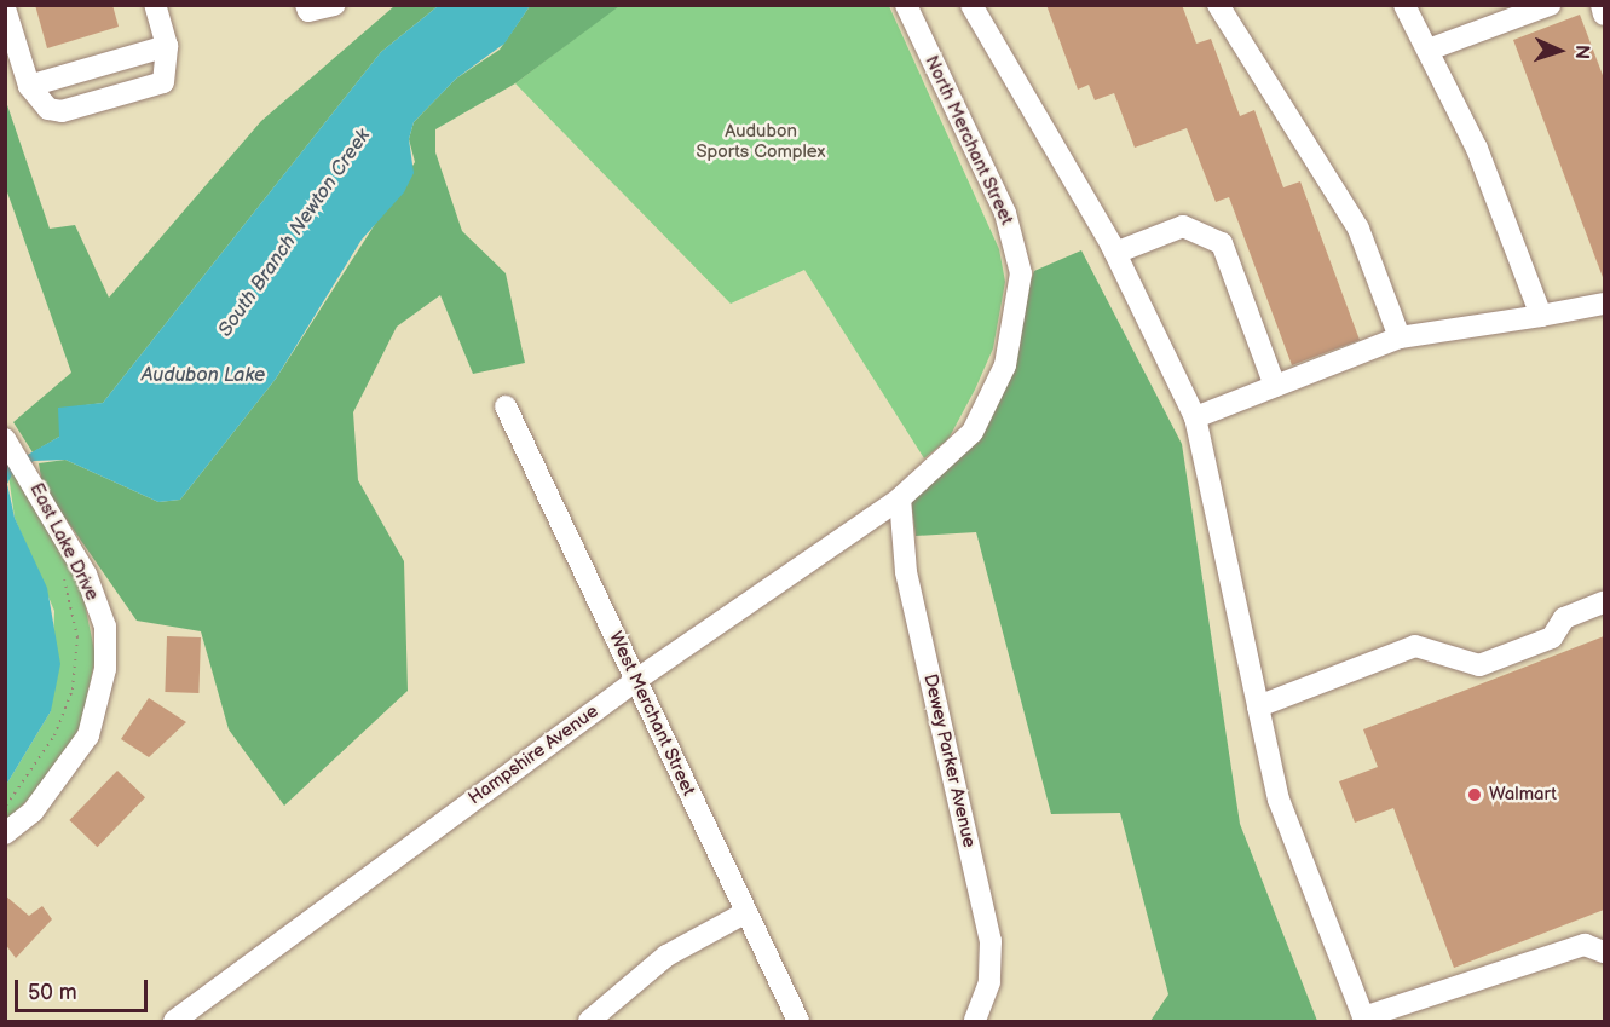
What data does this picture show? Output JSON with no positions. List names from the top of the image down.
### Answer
{
  "streets": {
    "street": [
      "North Merchant Street",
      "East Lake Drive",
      "West Merchant Street",
      "Hampshire Avenue",
      "Dewey Parker Avenue"
    ]
  },
  "crossings": [
    ["North Merchant Street", "Hampshire Avenue"],
    ["North Merchant Street", "Dewey Parker Avenue"],
    ["West Merchant Street", "Hampshire Avenue"],
    ["Hampshire Avenue", "Dewey Parker Avenue"]
  ],
  "water": ["South Branch Newton Creek", "Audubon Lake"],
  "parks": ["Audubon Sports Complex"],
  "places": ["Walmart"],
  "scale_bar": "50 m",
  "north": "right"
}
